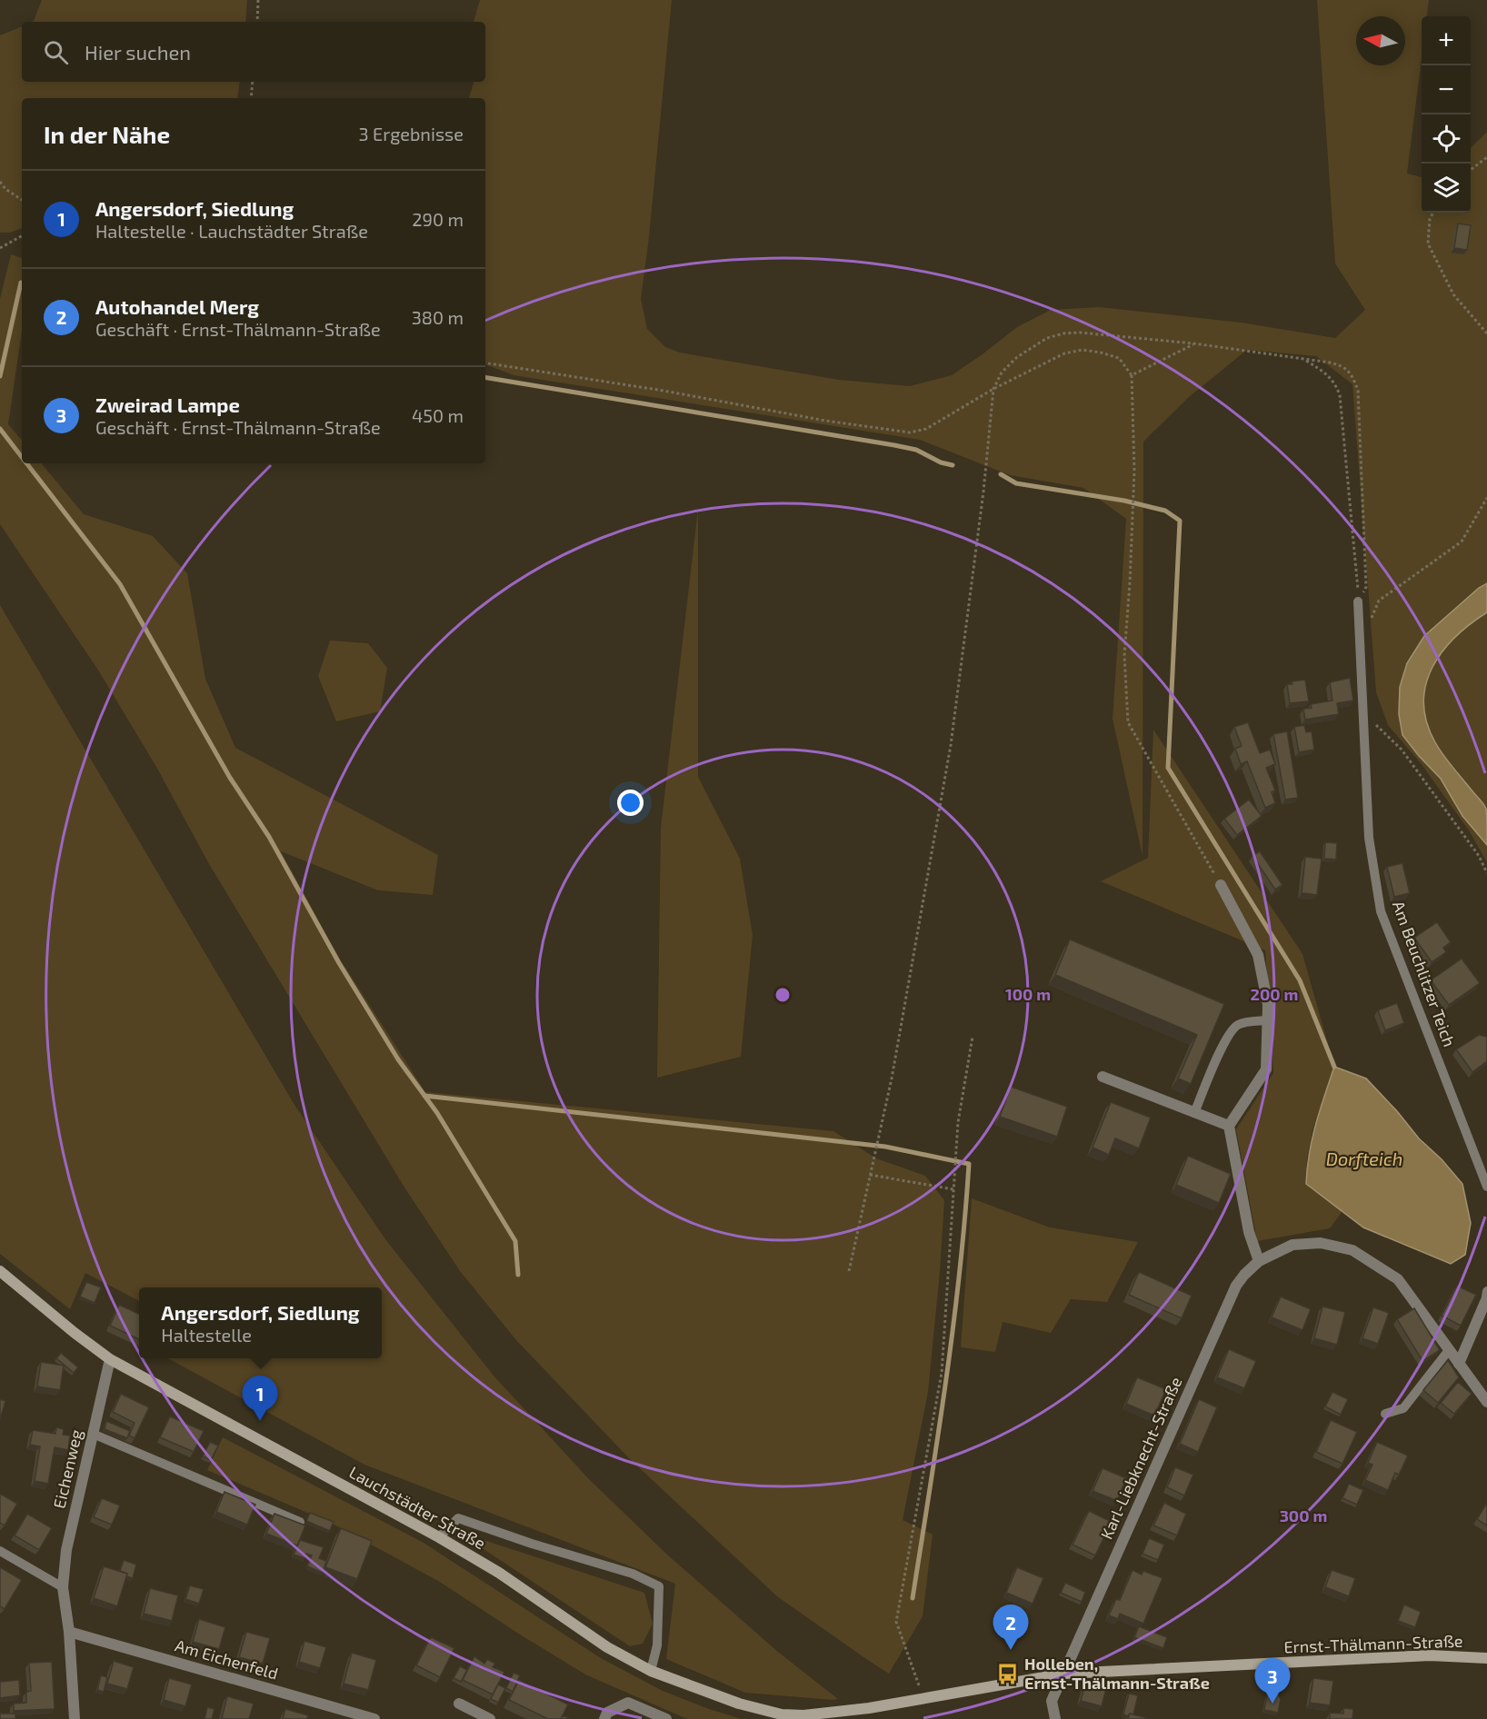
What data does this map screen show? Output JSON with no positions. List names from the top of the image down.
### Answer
{
  "streets": {
    "main road": ["Lauchstädter Straße", "Ernst-Thälmann-Straße"],
    "street": ["Karl-Liebknecht-Straße", "Eichenweg", "Am Eichenfeld"],
    "lane": ["Am Beuchlitzer Teich"]
  },
  "crossings": [
    ["Karl-Liebknecht-Straße", "Ernst-Thälmann-Straße"],
    ["Eichenweg", "Lauchstädter Straße"],
    ["Eichenweg", "Am Eichenfeld"],
    ["Lauchstädter Straße", "Ernst-Thälmann-Straße"]
  ],
  "water": ["Dorfteich"],
  "places": {
    "bus stop": ["Holleben, Ernst-Thälmann-Straße"]
  },
  "north": "left",
  "page": {
    "map_buttons": ["+", "−"],
    "search": "Hier suchen",
    "heading": ["In der Nähe", "3 Ergebnisse"],
    "list": [
      {
        "mark": "1",
        "name": "Angersdorf, Siedlung",
        "note": "Haltestelle · Lauchstädter Straße",
        "value": "290 m"
      },
      {
        "mark": "2",
        "name": "Autohandel Merg",
        "note": "Geschäft · Ernst-Thälmann-Straße",
        "value": "380 m"
      },
      {
        "mark": "3",
        "name": "Zweirad Lampe",
        "note": "Geschäft · Ernst-Thälmann-Straße",
        "value": "450 m"
      }
    ],
    "popup": ["Angersdorf, Siedlung", "Haltestelle"],
    "pins": ["1", "2", "3"]
  },
  "rings": ["100 m", "200 m", "300 m"]
}
